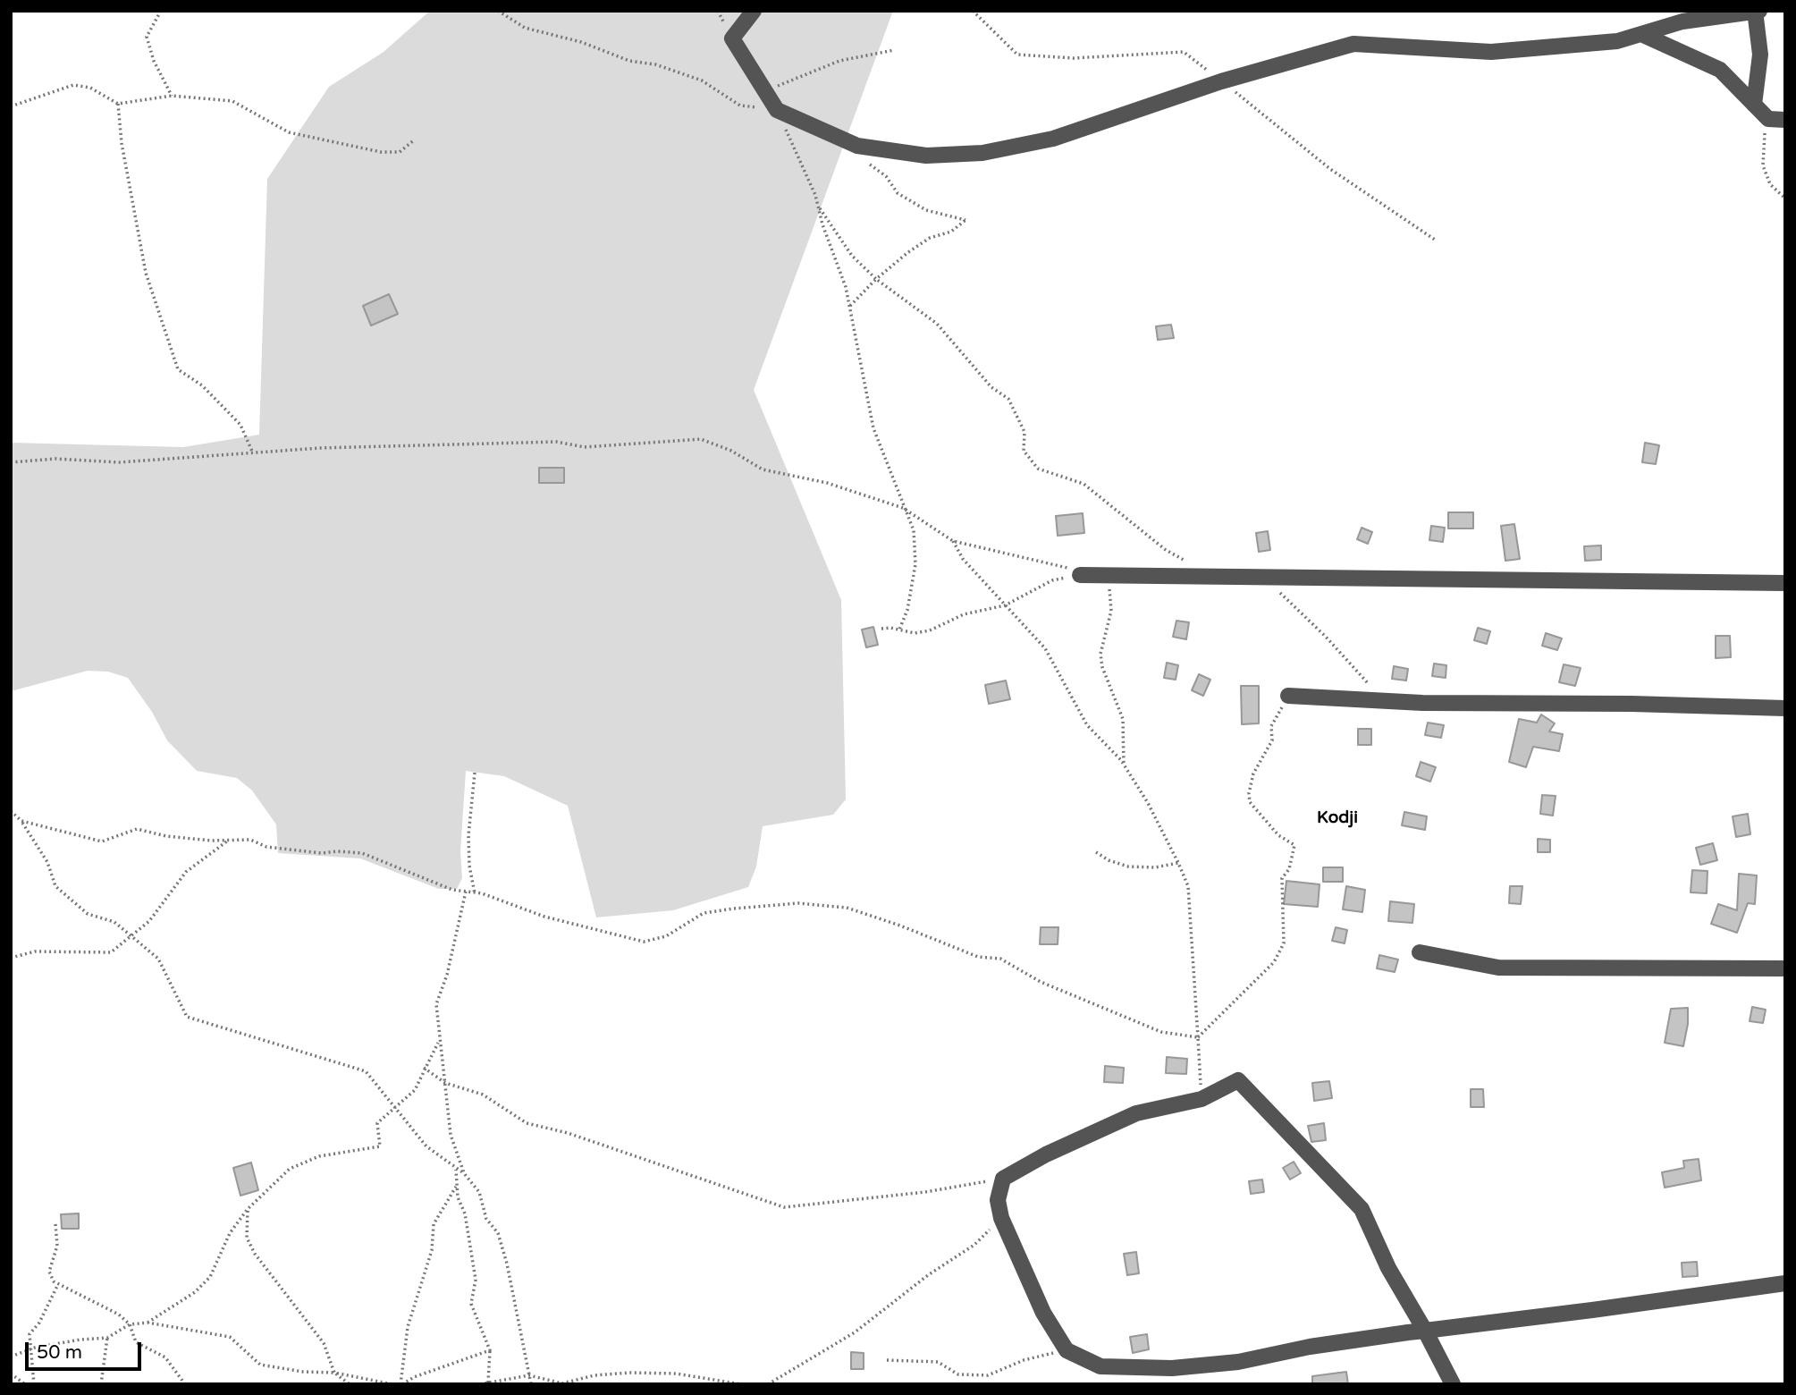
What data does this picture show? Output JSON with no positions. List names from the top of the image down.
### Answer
{
  "districts": ["Kodji"],
  "scale_bar": "50 m"
}
